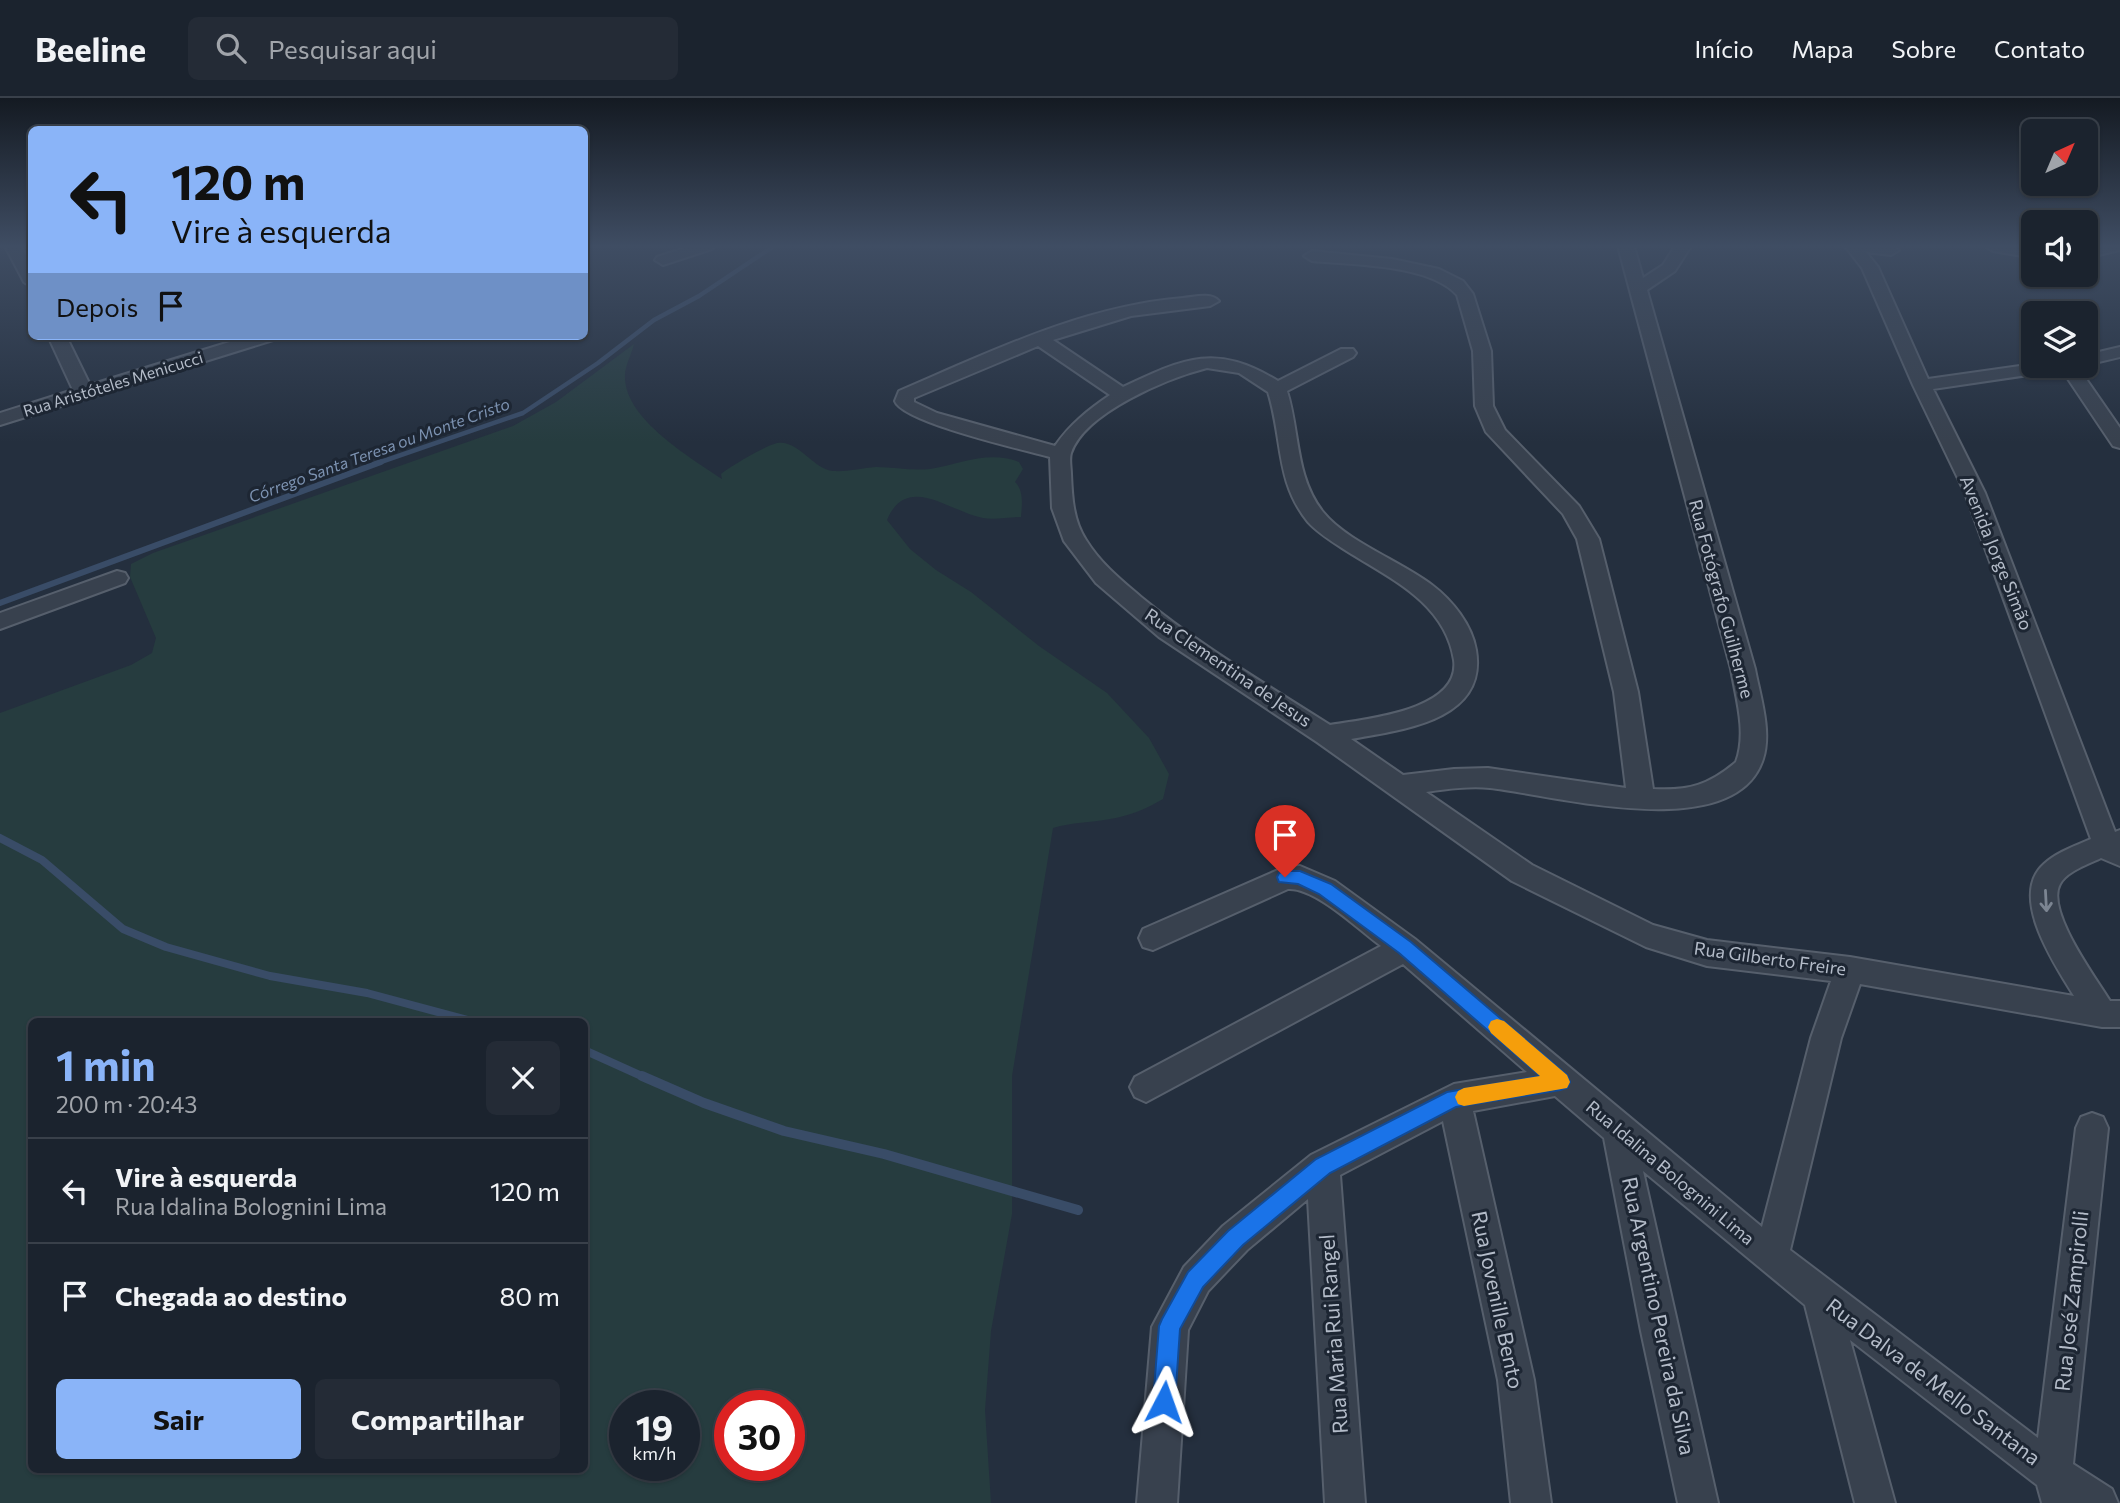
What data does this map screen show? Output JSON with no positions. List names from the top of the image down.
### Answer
{
  "streets": {
    "street": [
      "Rua Aristóteles Menicucci",
      "Avenida Jorge Simão",
      "Rua Fotógrafo Guilherme",
      "Rua Clementina de Jesus",
      "Rua Gilberto Freire",
      "Rua Idalina Bolognini Lima",
      "Rua Jovenille Bento",
      "Rua José Zampirolli",
      "Rua Argentino Pereira da Silva",
      "Rua Maria Rui Rangel",
      "Rua Dalva de Mello Santana"
    ]
  },
  "crossings": [
    ["Avenida Jorge Simão", "Rua Gilberto Freire"],
    ["Rua Fotógrafo Guilherme", "Rua Gilberto Freire"],
    ["Rua Clementina de Jesus", "Rua Gilberto Freire"],
    ["Rua Idalina Bolognini Lima", "Rua Argentino Pereira da Silva"],
    ["Rua Idalina Bolognini Lima", "Rua Dalva de Mello Santana"],
    ["Rua José Zampirolli", "Rua Dalva de Mello Santana"]
  ],
  "water": ["Córrego Santa Teresa ou Monte Cristo"],
  "north": "top right",
  "page": {
    "header": "Beeline",
    "search": "Pesquisar aqui",
    "nav": [
      "Início",
      "Mapa",
      "Sobre",
      "Contato"
    ],
    "turn": ["120 m", "Vire à esquerda"],
    "then": "Depois",
    "heading": ["1 min", "200 m · 20:43"],
    "list": [
      {
        "name": "Vire à esquerda",
        "note": "Rua Idalina Bolognini Lima",
        "value": "120 m"
      },
      {
        "name": "Chegada ao destino",
        "value": "80 m"
      }
    ],
    "buttons": ["Sair", "Compartilhar"],
    "speed": "19 km/h",
    "limit": "30"
  }
}
